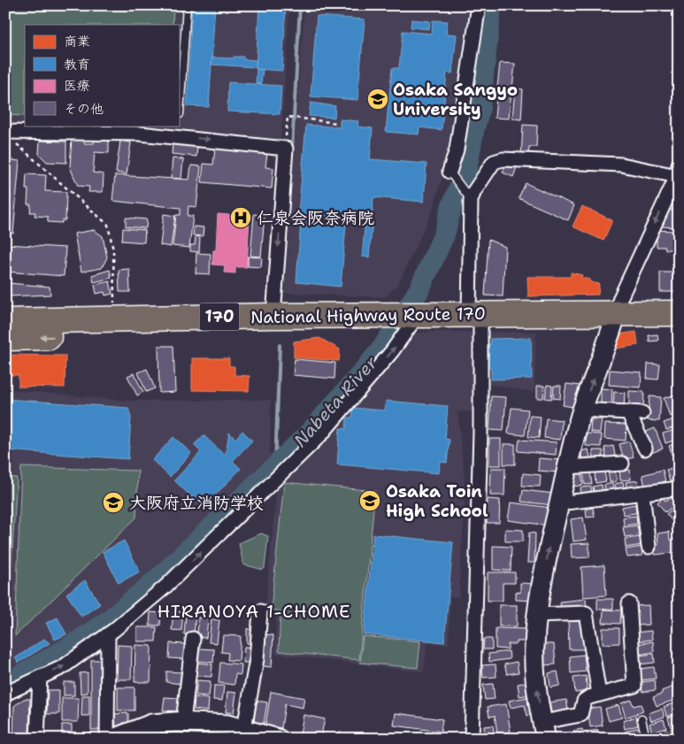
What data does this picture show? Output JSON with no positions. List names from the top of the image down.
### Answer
{
  "streets": {
    "highway": ["National Highway Route 170", "170"]
  },
  "crossings": [
    ["National Highway Route 170", "170"]
  ],
  "districts": ["HIRANOYA 1-CHOME"],
  "water": ["Nabeta River"],
  "places": {
    "school or university": ["Osaka Sangyo University", "Osaka Toin High School", "大阪府立消防学校"],
    "hospital": ["仁泉会阪奈病院"]
  },
  "legend": [
    "商業",
    "教育",
    "医療",
    "その他"
  ]
}
